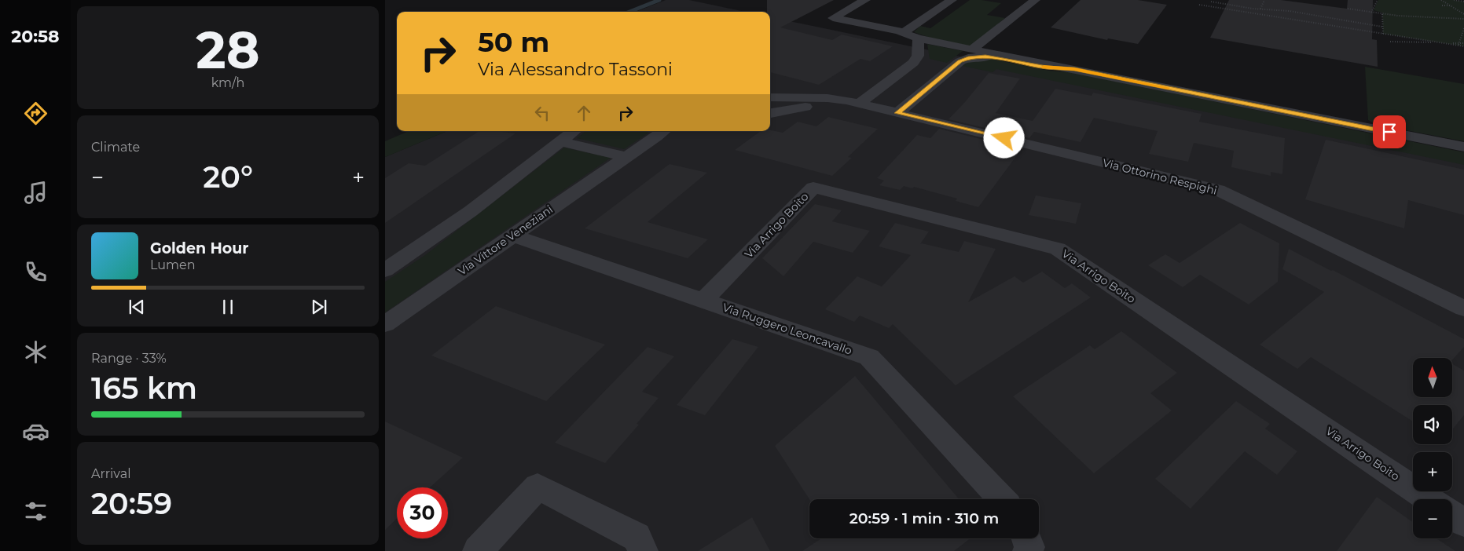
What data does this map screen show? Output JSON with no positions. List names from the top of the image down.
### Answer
{
  "streets": {
    "street": [
      "Via Ottorino Respighi",
      "Via Arrigo Boito",
      "Via Vittore Veneziani",
      "Via Ruggero Leoncavallo"
    ]
  },
  "crossings": [
    ["Via Arrigo Boito", "Via Ruggero Leoncavallo"],
    ["Via Vittore Veneziani", "Via Ruggero Leoncavallo"]
  ],
  "north": "top",
  "page": {
    "tabs": "20:58",
    "tile": [
      ["28", "km/h"],
      "Climate",
      ["Range · 33%", "165 km"],
      ["Arrival", "20:59"]
    ],
    "turn": ["50 m", "Via Alessandro Tassoni"],
    "heat": ["−", "20°", "+"],
    "song": ["Golden Hour", "Lumen"],
    "map_buttons": ["+", "−"],
    "limit": "30",
    "trip": "20:59 · 1 min · 310 m"
  }
}
